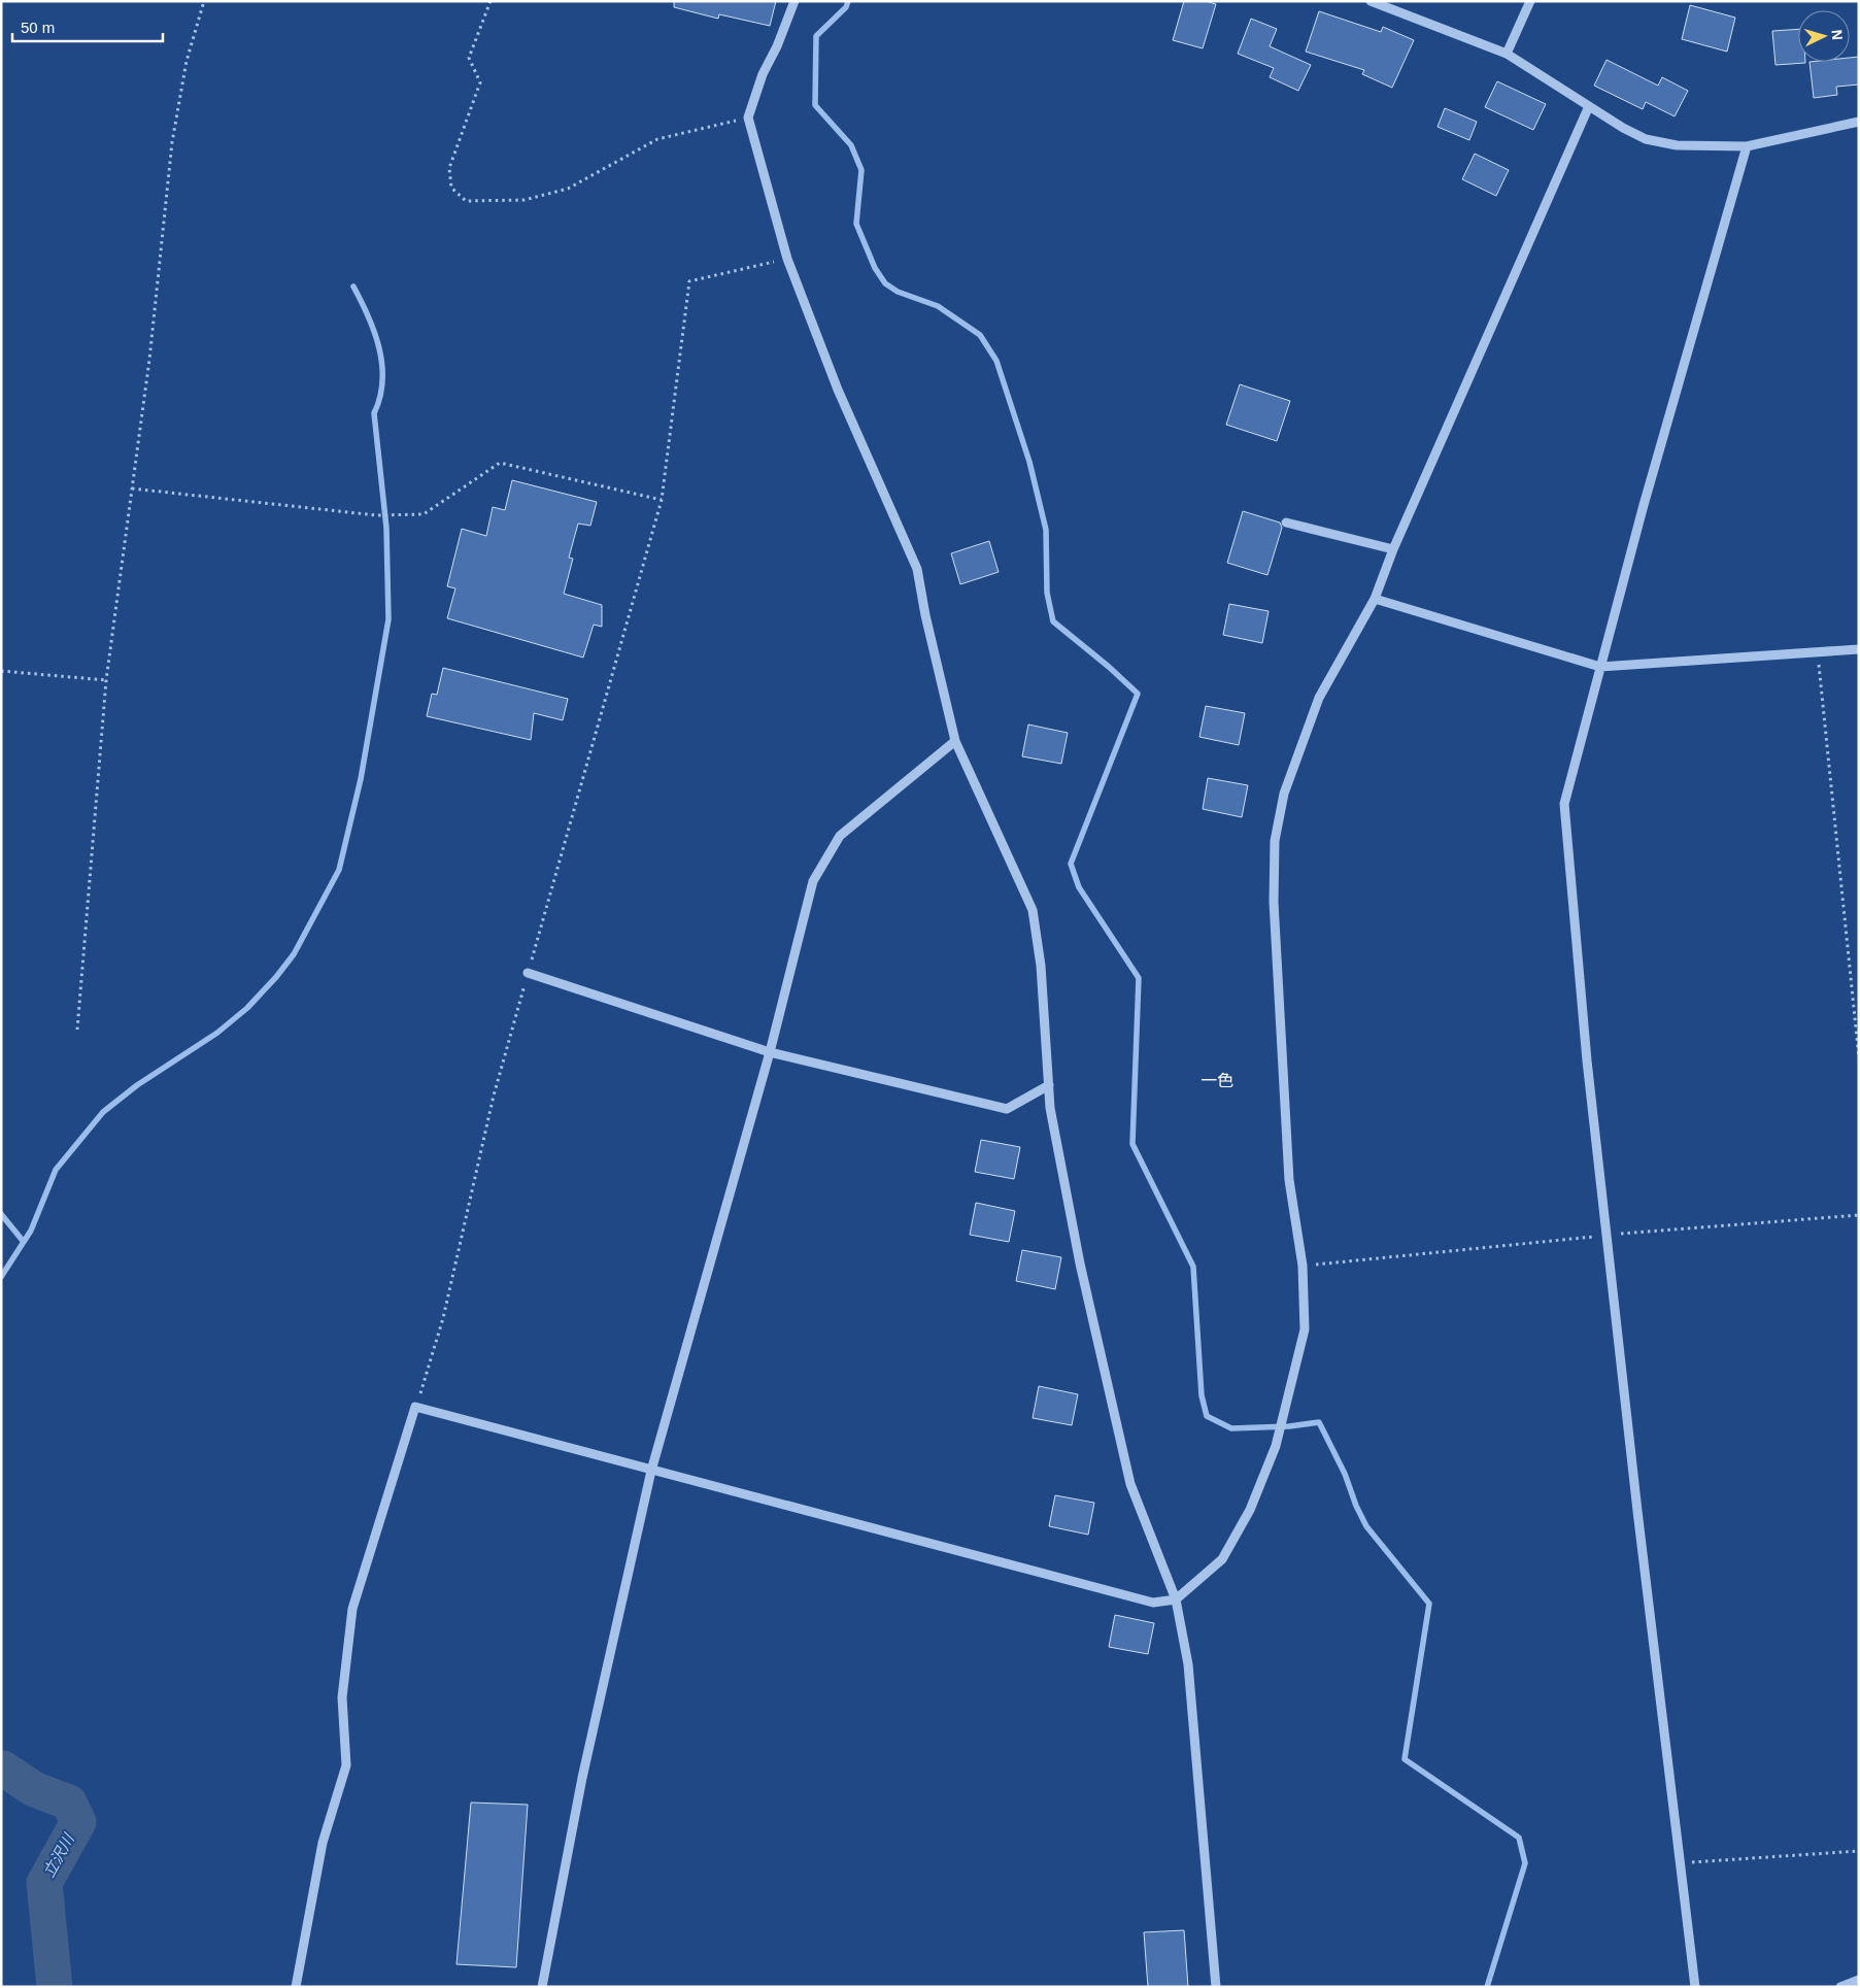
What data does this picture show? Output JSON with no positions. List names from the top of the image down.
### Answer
{
  "districts": ["一色"],
  "water": ["立沢川"],
  "scale_bar": "50 m",
  "north": "right"
}
